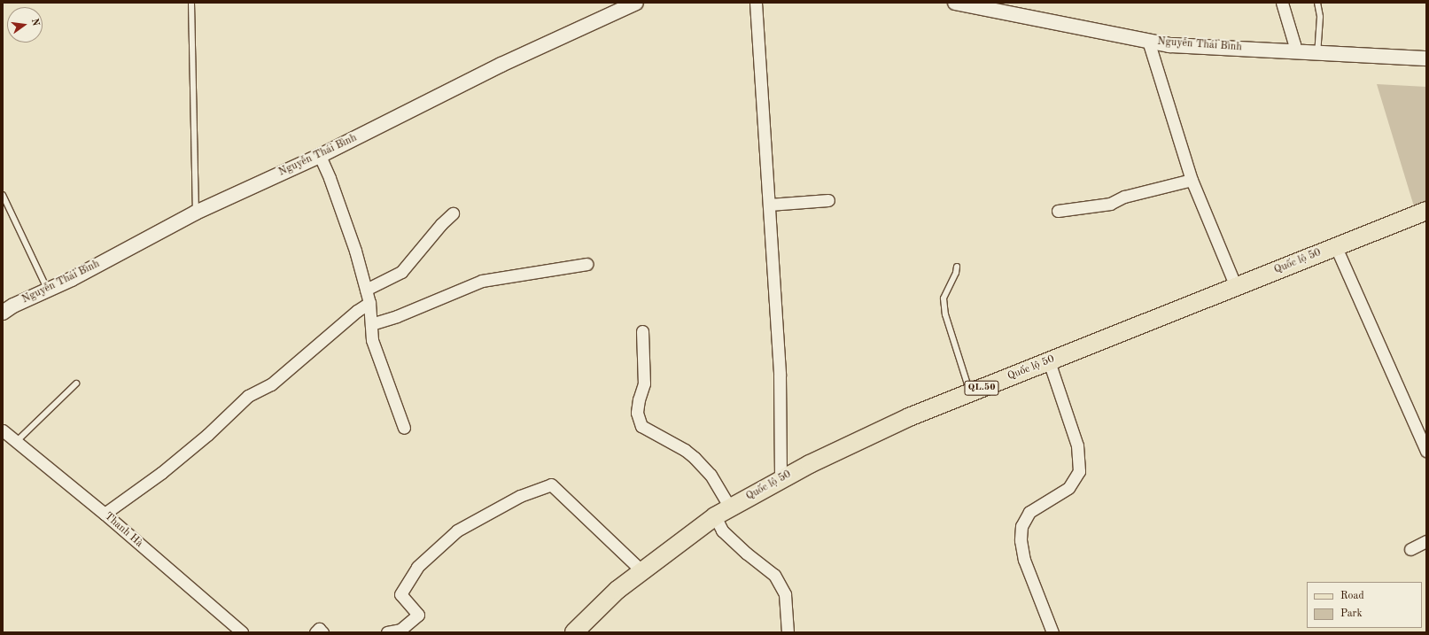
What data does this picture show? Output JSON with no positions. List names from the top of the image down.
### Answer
{
  "streets": {
    "main road": ["Quốc lộ 50", "QL.50"],
    "street": ["Nguyễn Thái Bình", "Thanh Hà"]
  },
  "legend": ["Road", "Park"],
  "north": "right"
}
